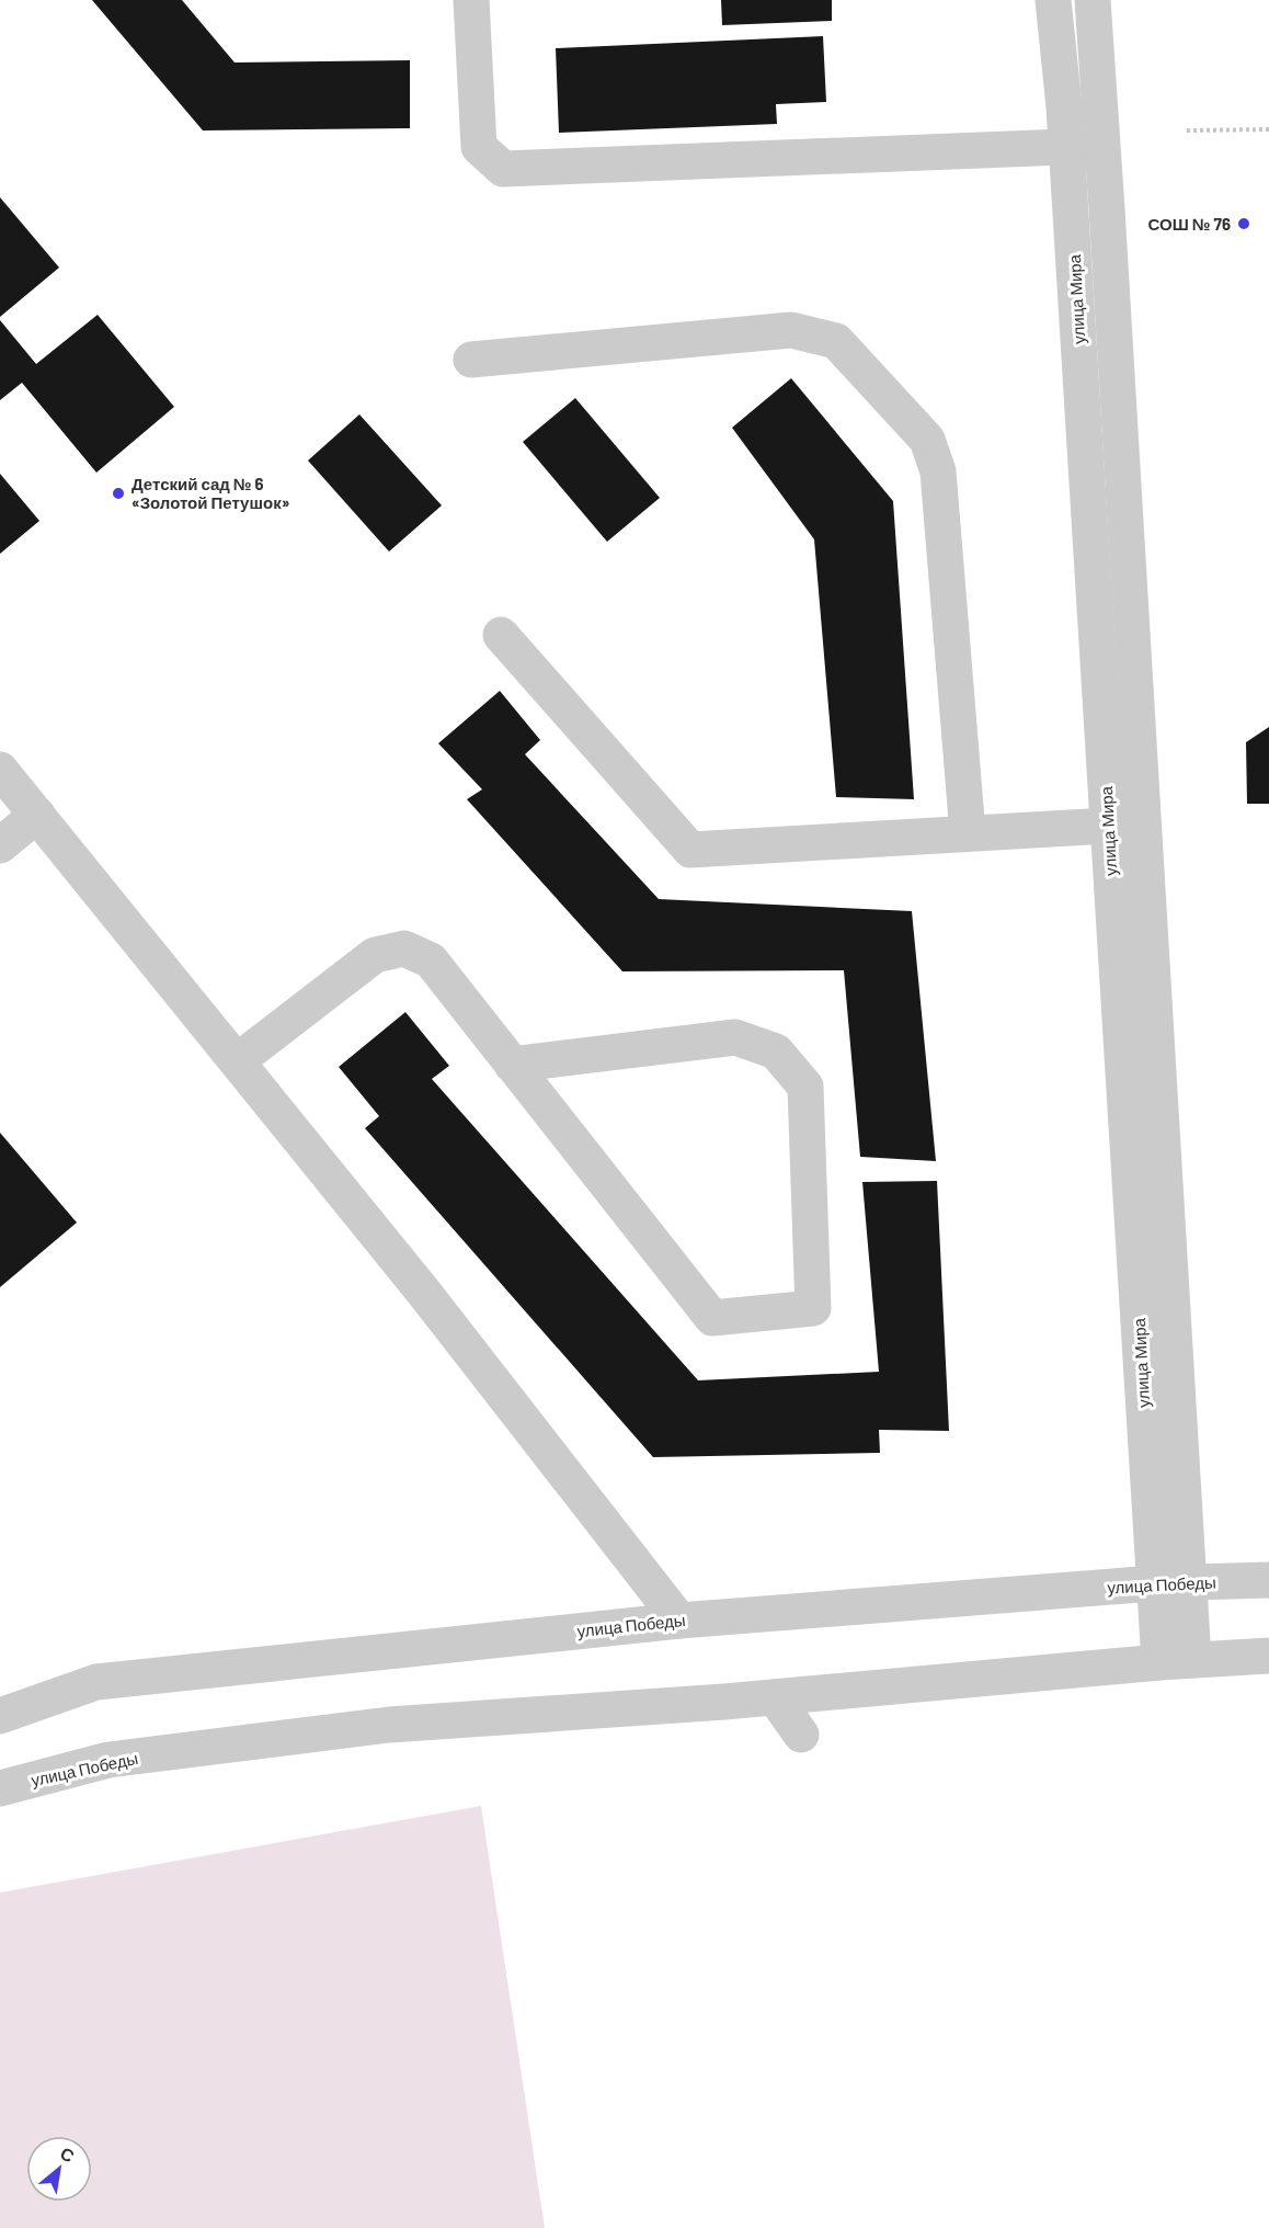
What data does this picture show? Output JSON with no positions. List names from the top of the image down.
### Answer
{
  "streets": {
    "street": ["улица Мира", "улица Победы"]
  },
  "crossings": [
    ["улица Мира", "улица Победы"]
  ],
  "places": ["СОШ № 76", "Детский сад № 6 «Золотой Петушок»"],
  "north": "top right"
}
